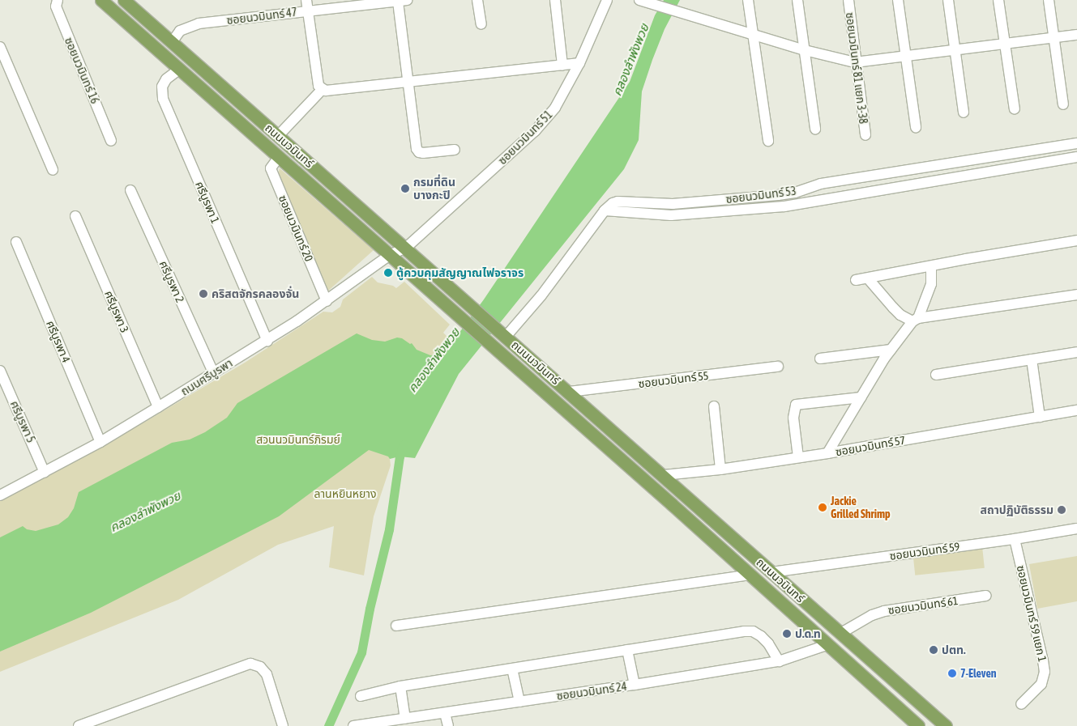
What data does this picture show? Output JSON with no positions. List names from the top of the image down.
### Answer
{
  "streets": {
    "main road": ["ถนนนวมินทร์"],
    "street": [
      "ซอยนวมินทร์ 47",
      "ซอยนวมินทร์ 81 แยก 3-38",
      "ซอยนวมินทร์ 16",
      "ซอยนวมินทร์ 51",
      "ซอยนวมินทร์ 53",
      "ศรีบูรพา 1",
      "ซอยนวมินทร์ 20",
      "ศรีบูรพา 2",
      "ศรีบูรพา 3",
      "ศรีบูรพา 4",
      "ถนนศรีบูรพา",
      "ซอยนวมินทร์ 55",
      "ศรีบูรพา 5",
      "ซอยนวมินทร์ 57",
      "ซอยนวมินทร์ 59",
      "ซอยนวมินทร์ 61",
      "ซอยนวมินทร์ 59 แยก 1",
      "ซอยนวมินทร์ 24"
    ]
  },
  "crossings": [
    ["ซอยนวมินทร์ 47", "ถนนนวมินทร์"],
    ["ซอยนวมินทร์ 51", "ถนนนวมินทร์"],
    ["ซอยนวมินทร์ 51", "ถนนศรีบูรพา"],
    ["ถนนนวมินทร์", "ซอยนวมินทร์ 53"],
    ["ถนนนวมินทร์", "ศรีบูรพา 1"],
    ["ถนนนวมินทร์", "ซอยนวมินทร์ 20"],
    ["ถนนนวมินทร์", "ถนนศรีบูรพา"],
    ["ถนนนวมินทร์", "ซอยนวมินทร์ 55"],
    ["ถนนนวมินทร์", "ซอยนวมินทร์ 57"],
    ["ถนนนวมินทร์", "ซอยนวมินทร์ 59"],
    ["ถนนนวมินทร์", "ซอยนวมินทร์ 61"],
    ["ถนนนวมินทร์", "ซอยนวมินทร์ 24"],
    ["ศรีบูรพา 1", "ถนนศรีบูรพา"],
    ["ซอยนวมินทร์ 20", "ถนนศรีบูรพา"],
    ["ศรีบูรพา 2", "ถนนศรีบูรพา"],
    ["ศรีบูรพา 3", "ถนนศรีบูรพา"],
    ["ศรีบูรพา 4", "ถนนศรีบูรพา"],
    ["ถนนศรีบูรพา", "ศรีบูรพา 5"],
    ["ซอยนวมินทร์ 59", "ซอยนวมินทร์ 59 แยก 1"]
  ],
  "water": ["คลองลำพังพวย"],
  "parks": ["สวนนวมินทร์ภิรมย์", "ลานหยินหยาง"],
  "places": [
    "กรมที่ดิน บางกะปิ",
    "ตู้ควบคุมสัญญาณไฟจราจร",
    "คริสตจักรคลองจั่น",
    "Jackie Grilled Shrimp",
    "สถาปฏิบัติธรรม",
    "ป.ด.ท",
    "ปตท.",
    "7-Eleven"
  ]
}
